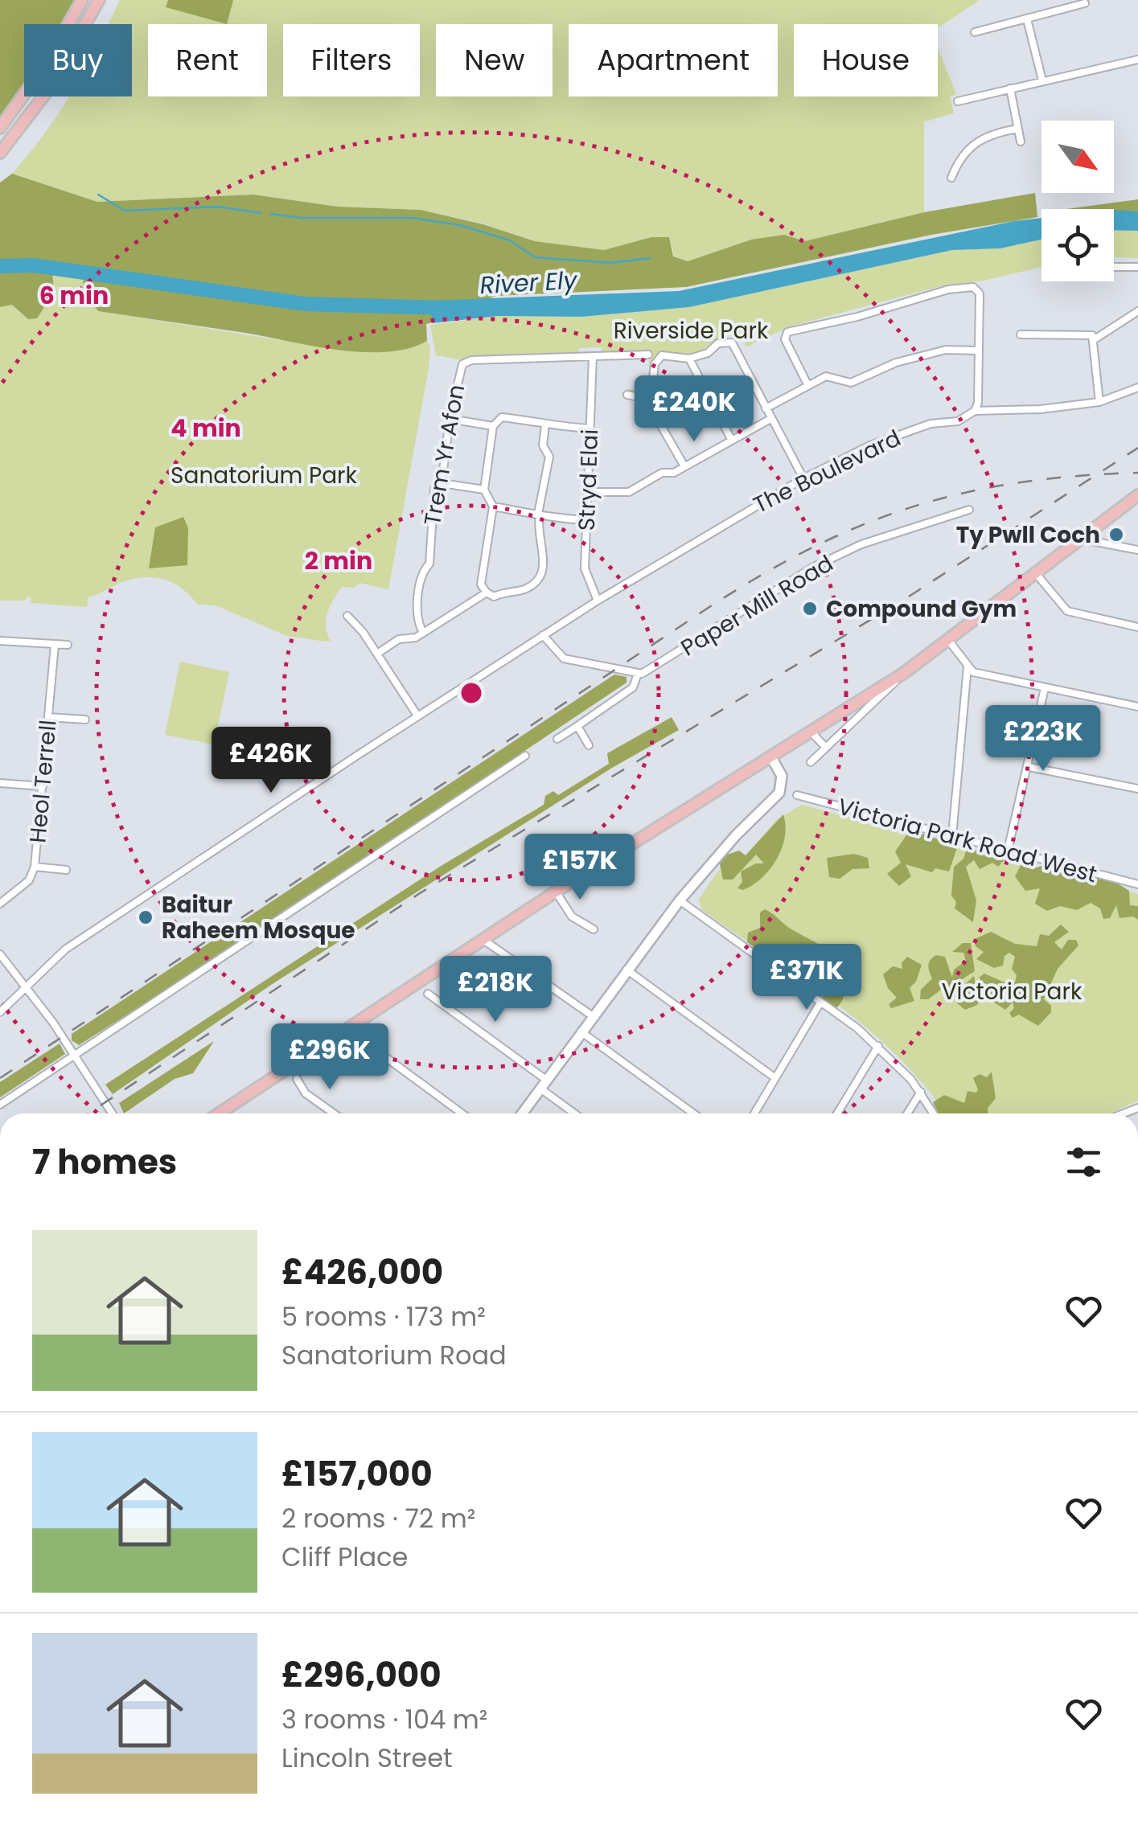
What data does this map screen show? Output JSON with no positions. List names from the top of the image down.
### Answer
{
  "streets": {
    "street": [
      "Trem Yr Afon",
      "The Boulevard",
      "Stryd Elai",
      "Paper Mill Road",
      "Heol Terrell",
      "Victoria Park Road West"
    ]
  },
  "crossings": [
    ["Trem Yr Afon", "Stryd Elai"],
    ["The Boulevard", "Stryd Elai"]
  ],
  "water": ["River Ely"],
  "parks": ["Riverside Park", "Sanatorium Park", "Victoria Park"],
  "places": ["Ty Pwll Coch", "Compound Gym", "Baitur Raheem Mosque"],
  "north": "bottom right",
  "page": {
    "chip": [
      "Buy",
      "Rent",
      "Filters",
      "New",
      "Apartment",
      "House"
    ],
    "price": [
      "£240K",
      "£223K",
      "£426K",
      "£157K",
      "£371K",
      "£218K",
      "£296K"
    ],
    "heading": "7 homes",
    "list": [
      {
        "name": "£426,000",
        "note": "5 rooms · 173 m² · Sanatorium Road"
      },
      {
        "name": "£157,000",
        "note": "2 rooms · 72 m² · Cliff Place"
      },
      {
        "name": "£296,000",
        "note": "3 rooms · 104 m² · Lincoln Street"
      }
    ]
  },
  "rings": ["6 min", "4 min", "2 min"]
}
